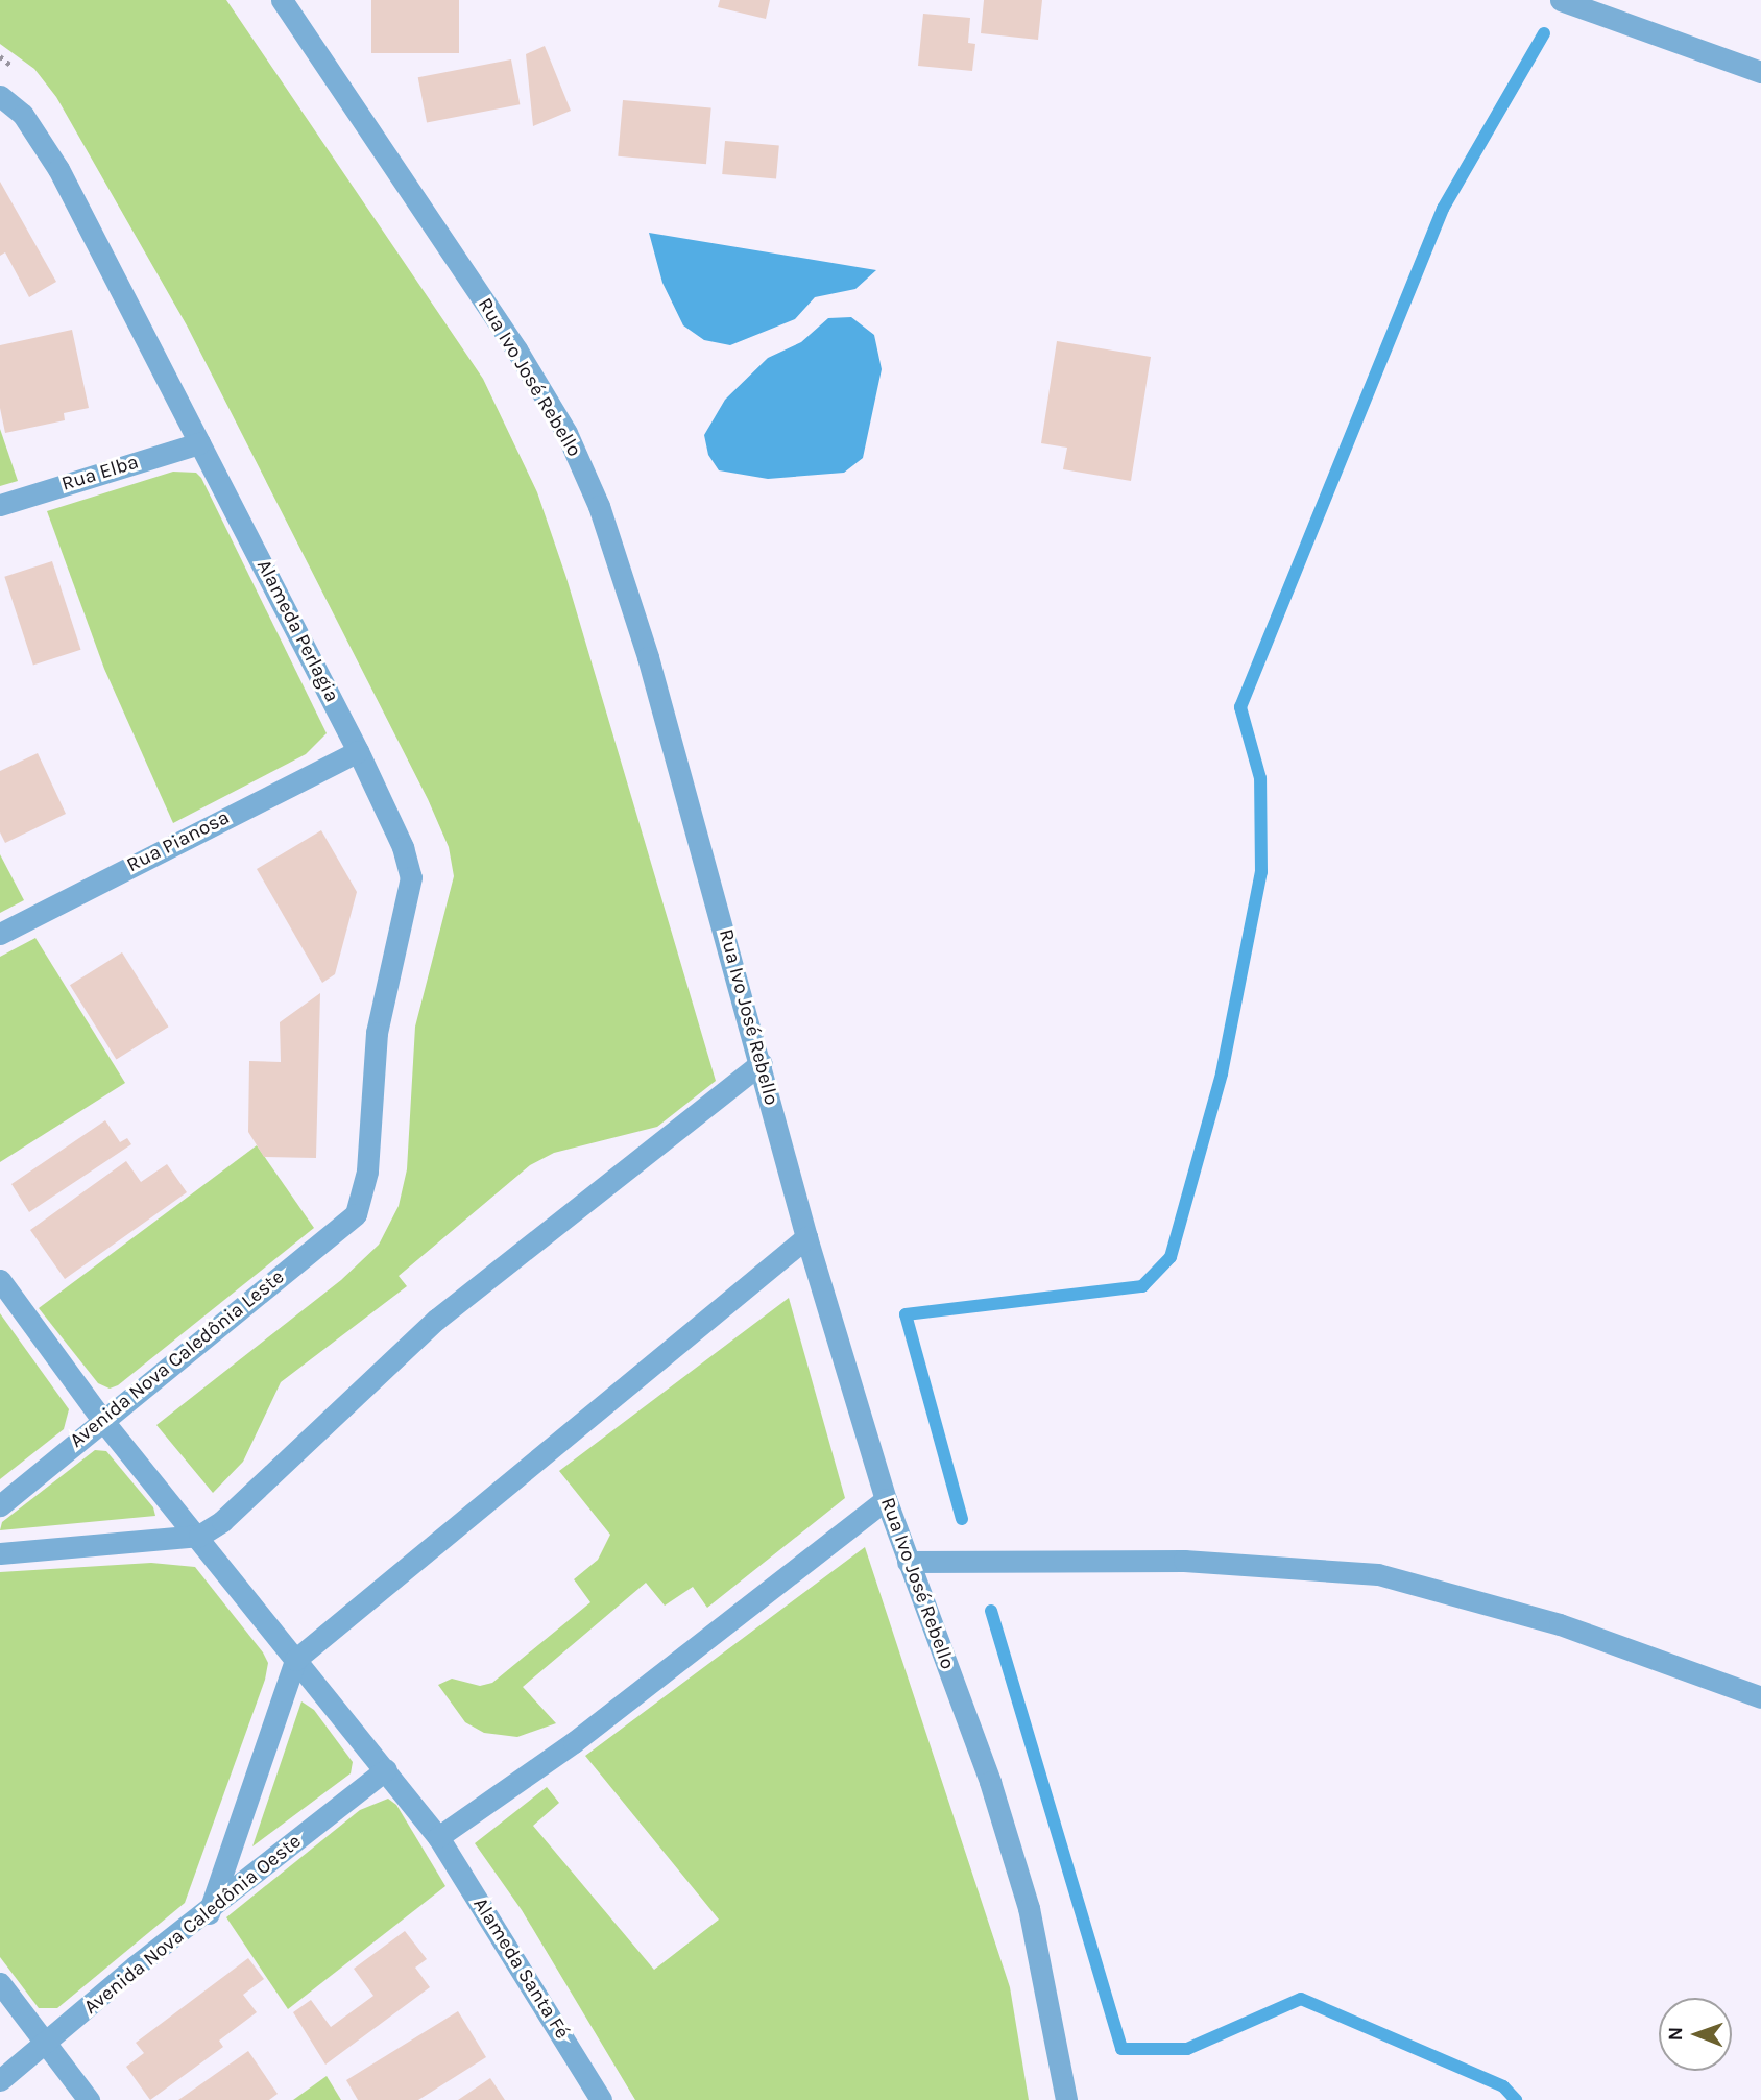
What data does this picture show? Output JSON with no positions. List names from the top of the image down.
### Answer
{
  "streets": {
    "street": [
      "Rua Ivo José Rebello",
      "Rua Elba",
      "Alameda Perlagia",
      "Rua Pianosa",
      "Avenida Nova Caledônia Leste",
      "Avenida Nova Caledônia Oeste",
      "Alameda Santa Fé"
    ]
  },
  "crossings": [
    ["Rua Elba", "Alameda Perlagia"],
    ["Alameda Perlagia", "Rua Pianosa"],
    ["Alameda Perlagia", "Avenida Nova Caledônia Leste"],
    ["Avenida Nova Caledônia Leste", "Alameda Santa Fé"],
    ["Avenida Nova Caledônia Oeste", "Alameda Santa Fé"]
  ],
  "north": "left"
}
